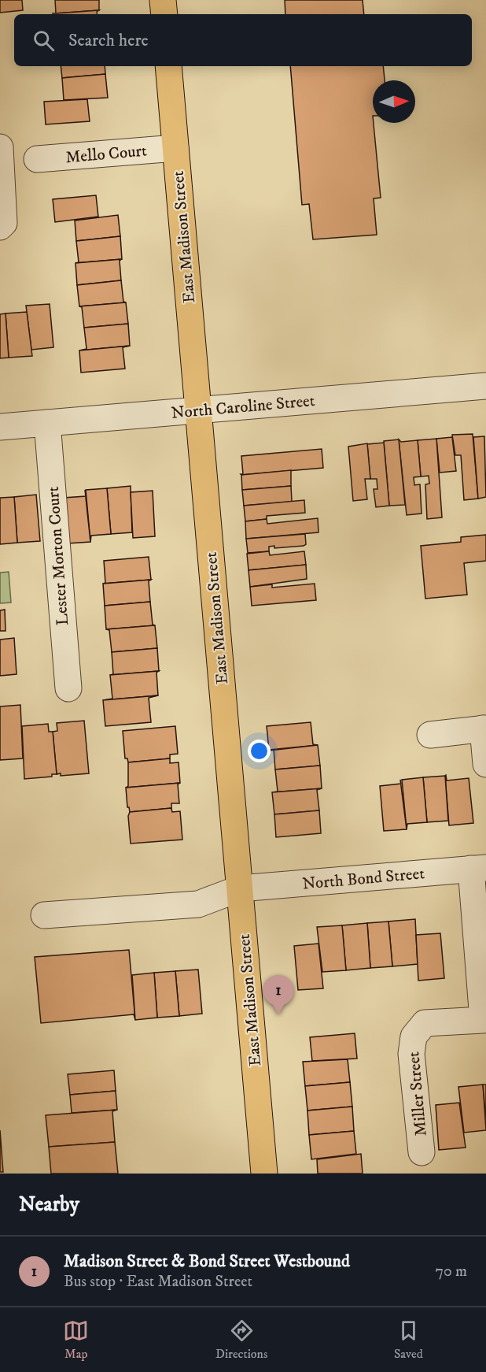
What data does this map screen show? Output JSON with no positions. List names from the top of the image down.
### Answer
{
  "streets": {
    "main road": ["East Madison Street"],
    "street": [
      "Mello Court",
      "North Caroline Street",
      "Lester Morton Court",
      "North Bond Street",
      "Miller Street"
    ]
  },
  "crossings": [
    ["Mello Court", "East Madison Street"],
    ["East Madison Street", "North Caroline Street"],
    ["East Madison Street", "North Bond Street"],
    ["North Caroline Street", "Lester Morton Court"],
    ["North Bond Street", "Miller Street"]
  ],
  "north": "right",
  "page": {
    "search": "Search here",
    "pins": "1",
    "heading": "Nearby",
    "list": [
      {
        "mark": "1",
        "name": "Madison Street & Bond Street Westbound",
        "note": "Bus stop · East Madison Street",
        "value": "70 m"
      }
    ],
    "nav": ["Map", "Directions", "Saved"]
  }
}
